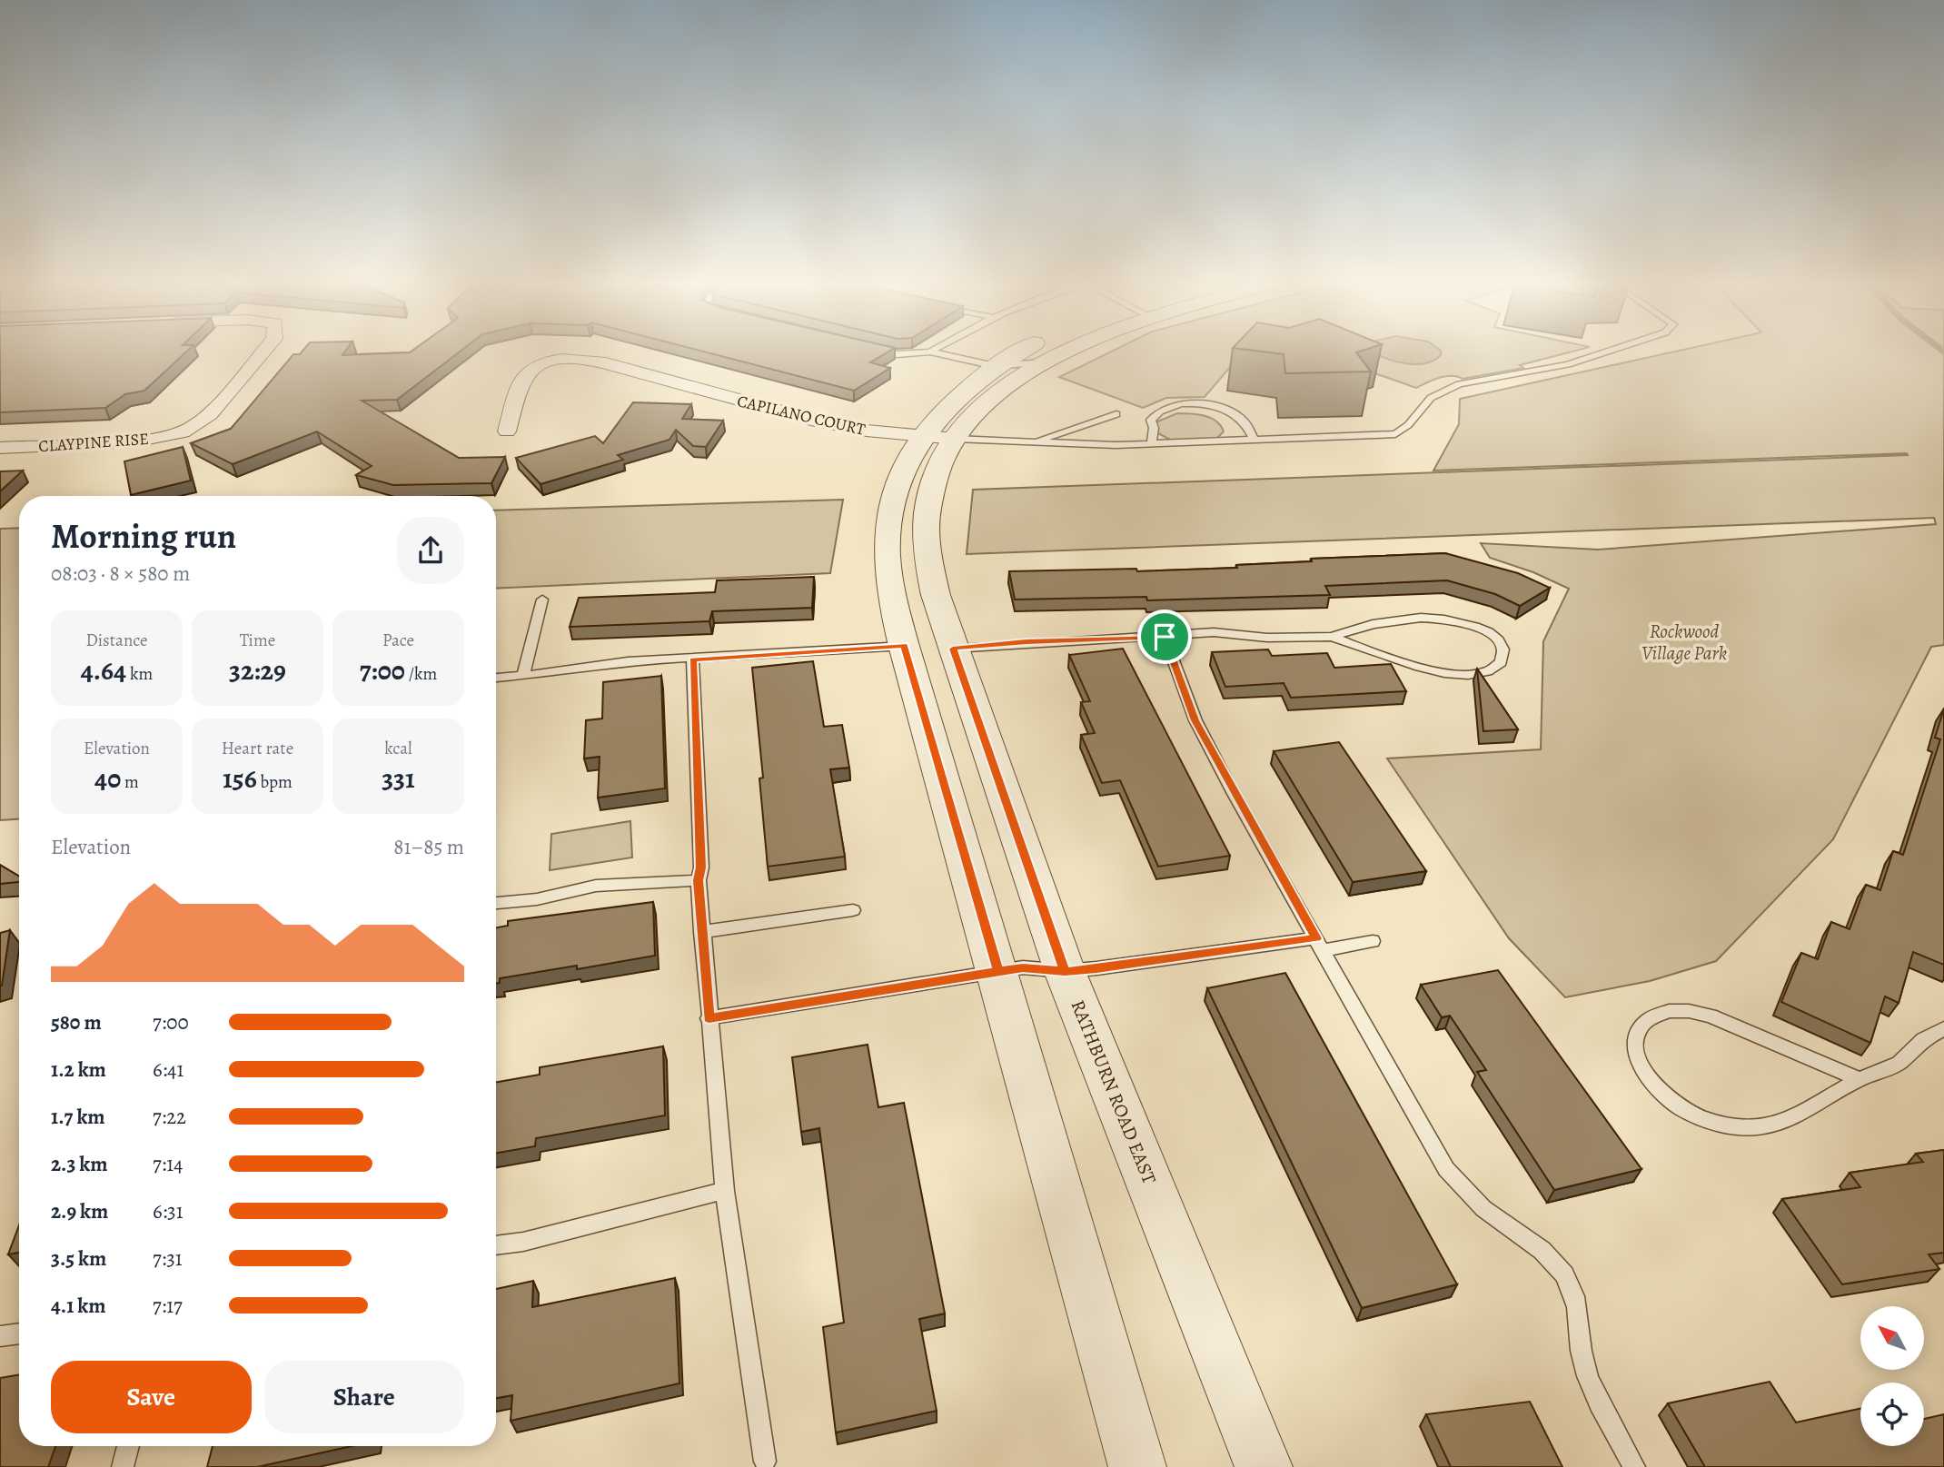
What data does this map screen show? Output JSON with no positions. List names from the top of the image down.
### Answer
{
  "streets": {
    "street": ["CAPILANO COURT", "CLAYPINE RISE", "RATHBURN ROAD EAST"]
  },
  "crossings": [
    ["CAPILANO COURT", "RATHBURN ROAD EAST"]
  ],
  "parks": ["Rockwood Village Park"],
  "north": "top left",
  "page": {
    "heading": ["Morning run", "08:03 · 8 × 580 m"],
    "stats": [
      ["Distance", "4.64 km"],
      ["Time", "32:29"],
      ["Pace", "7:00 /km"],
      ["Elevation", "40 m"],
      ["Heart rate", "156 bpm"],
      ["kcal", "331"]
    ],
    "chart": ["Elevation", "81–85 m"],
    "list": [
      {
        "name": "580 m",
        "note": "7:00"
      },
      {
        "name": "1.2 km",
        "note": "6:41"
      },
      {
        "name": "1.7 km",
        "note": "7:22"
      },
      {
        "name": "2.3 km",
        "note": "7:14"
      },
      {
        "name": "2.9 km",
        "note": "6:31"
      },
      {
        "name": "3.5 km",
        "note": "7:31"
      },
      {
        "name": "4.1 km",
        "note": "7:17"
      }
    ],
    "buttons": ["Save", "Share"]
  }
}
